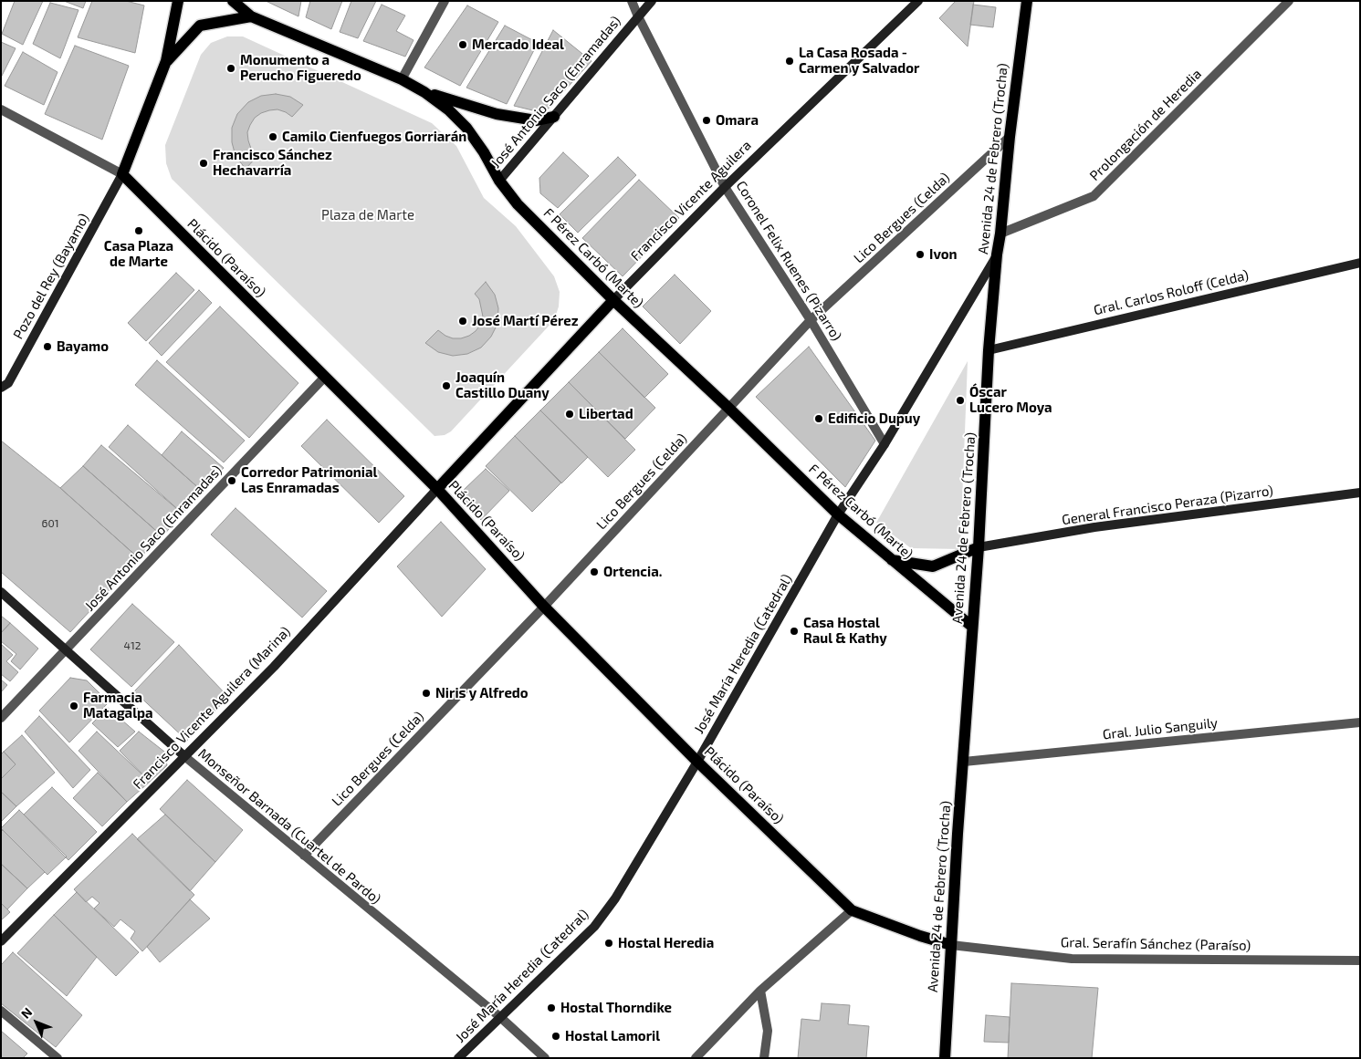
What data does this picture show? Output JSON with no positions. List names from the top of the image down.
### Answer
{
  "streets": {
    "main road": [
      "Avenida 24 de Febrero (Trocha)",
      "Francisco Vicente Aguilera",
      "Plácido (Paraíso)",
      "F Pérez Carbó (Marte)"
    ],
    "street": [
      "José Antonio Saco (Enramadas)",
      "Prolongación de Heredia",
      "Lico Bergues (Celda)",
      "Coronel Felix Ruenes (Pizarro)",
      "Pozo del Rey (Bayamo)",
      "Gral. Carlos Roloff (Celda)",
      "General Francisco Peraza (Pizarro)",
      "José María Heredia (Catedral)",
      "Francisco Vicente Aguilera (Marina)",
      "Gral. Julio Sanguily",
      "Monseñor Barnada (Cuartel de Pardo)",
      "Gral. Serafín Sánchez (Paraíso)"
    ]
  },
  "crossings": [
    ["José Antonio Saco (Enramadas)", "Plácido (Paraíso)"],
    ["José Antonio Saco (Enramadas)", "F Pérez Carbó (Marte)"],
    ["José Antonio Saco (Enramadas)", "Coronel Felix Ruenes (Pizarro)"],
    ["José Antonio Saco (Enramadas)", "Monseñor Barnada (Cuartel de Pardo)"],
    ["Prolongación de Heredia", "Avenida 24 de Febrero (Trocha)"],
    ["Avenida 24 de Febrero (Trocha)", "Lico Bergues (Celda)"],
    ["Avenida 24 de Febrero (Trocha)", "Plácido (Paraíso)"],
    ["Avenida 24 de Febrero (Trocha)", "F Pérez Carbó (Marte)"],
    ["Avenida 24 de Febrero (Trocha)", "Gral. Carlos Roloff (Celda)"],
    ["Avenida 24 de Febrero (Trocha)", "General Francisco Peraza (Pizarro)"],
    ["Avenida 24 de Febrero (Trocha)", "José María Heredia (Catedral)"],
    ["Avenida 24 de Febrero (Trocha)", "Gral. Julio Sanguily"],
    ["Avenida 24 de Febrero (Trocha)", "Gral. Serafín Sánchez (Paraíso)"],
    ["Francisco Vicente Aguilera", "Plácido (Paraíso)"],
    ["Francisco Vicente Aguilera", "F Pérez Carbó (Marte)"],
    ["Francisco Vicente Aguilera", "Coronel Felix Ruenes (Pizarro)"],
    ["Francisco Vicente Aguilera", "Francisco Vicente Aguilera (Marina)"],
    ["Lico Bergues (Celda)", "Plácido (Paraíso)"],
    ["Lico Bergues (Celda)", "F Pérez Carbó (Marte)"],
    ["Lico Bergues (Celda)", "Coronel Felix Ruenes (Pizarro)"],
    ["Lico Bergues (Celda)", "Monseñor Barnada (Cuartel de Pardo)"],
    ["Plácido (Paraíso)", "Pozo del Rey (Bayamo)"],
    ["Plácido (Paraíso)", "José María Heredia (Catedral)"],
    ["Plácido (Paraíso)", "Francisco Vicente Aguilera (Marina)"],
    ["Plácido (Paraíso)", "Gral. Serafín Sánchez (Paraíso)"],
    ["F Pérez Carbó (Marte)", "José María Heredia (Catedral)"],
    ["Coronel Felix Ruenes (Pizarro)", "José María Heredia (Catedral)"],
    ["José María Heredia (Catedral)", "Monseñor Barnada (Cuartel de Pardo)"],
    ["Francisco Vicente Aguilera (Marina)", "Monseñor Barnada (Cuartel de Pardo)"]
  ],
  "parks": ["Plaza de Marte"],
  "places": [
    "Mercado Ideal",
    "La Casa Rosada - Carmen y Salvador",
    "Monumento a Perucho Figueredo",
    "Omara",
    "Camilo Cienfuegos Gorriarán",
    "Francisco Sánchez Hechavarría",
    "Casa Plaza de Marte",
    "Ivon",
    "José Martí Pérez",
    "Bayamo",
    "Joaquín Castillo Duany",
    "Óscar Lucero Moya",
    "Libertad",
    "Edificio Dupuy",
    "Corredor Patrimonial Las Enramadas",
    "Ortencia.",
    "Casa Hostal Raul & Kathy",
    "Niris y Alfredo",
    "Farmacia Matagalpa",
    "Hostal Heredia",
    "Hostal Thorndike",
    "Hostal Lamoril"
  ],
  "house_numbers": ["601", "412"],
  "north": "top left"
}
